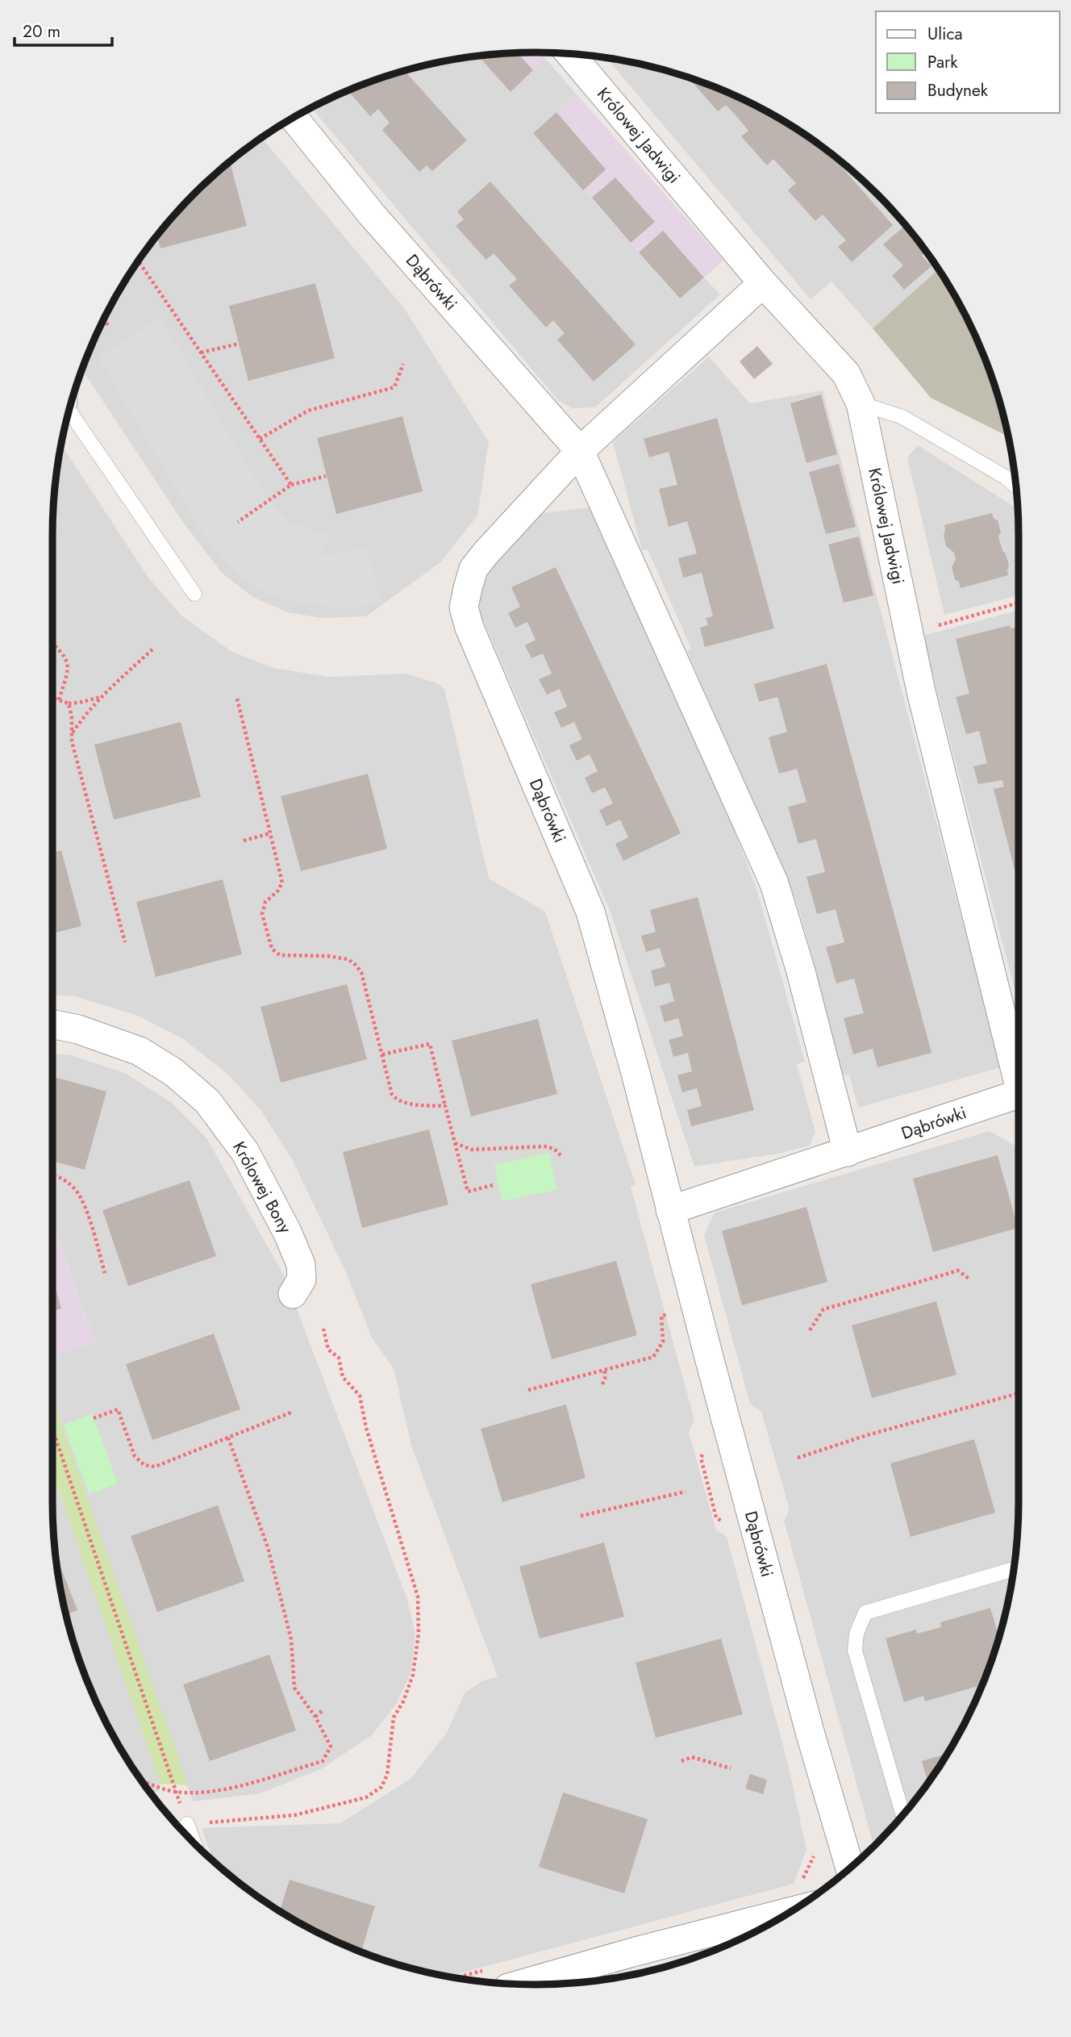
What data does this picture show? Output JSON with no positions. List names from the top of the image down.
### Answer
{
  "streets": {
    "street": ["Królowej Jadwigi", "Dąbrówki", "Królowej Bony"]
  },
  "crossings": [
    ["Królowej Jadwigi", "Dąbrówki"]
  ],
  "legend": ["Ulica", "Park", "Budynek"],
  "scale_bar": "20 m"
}
